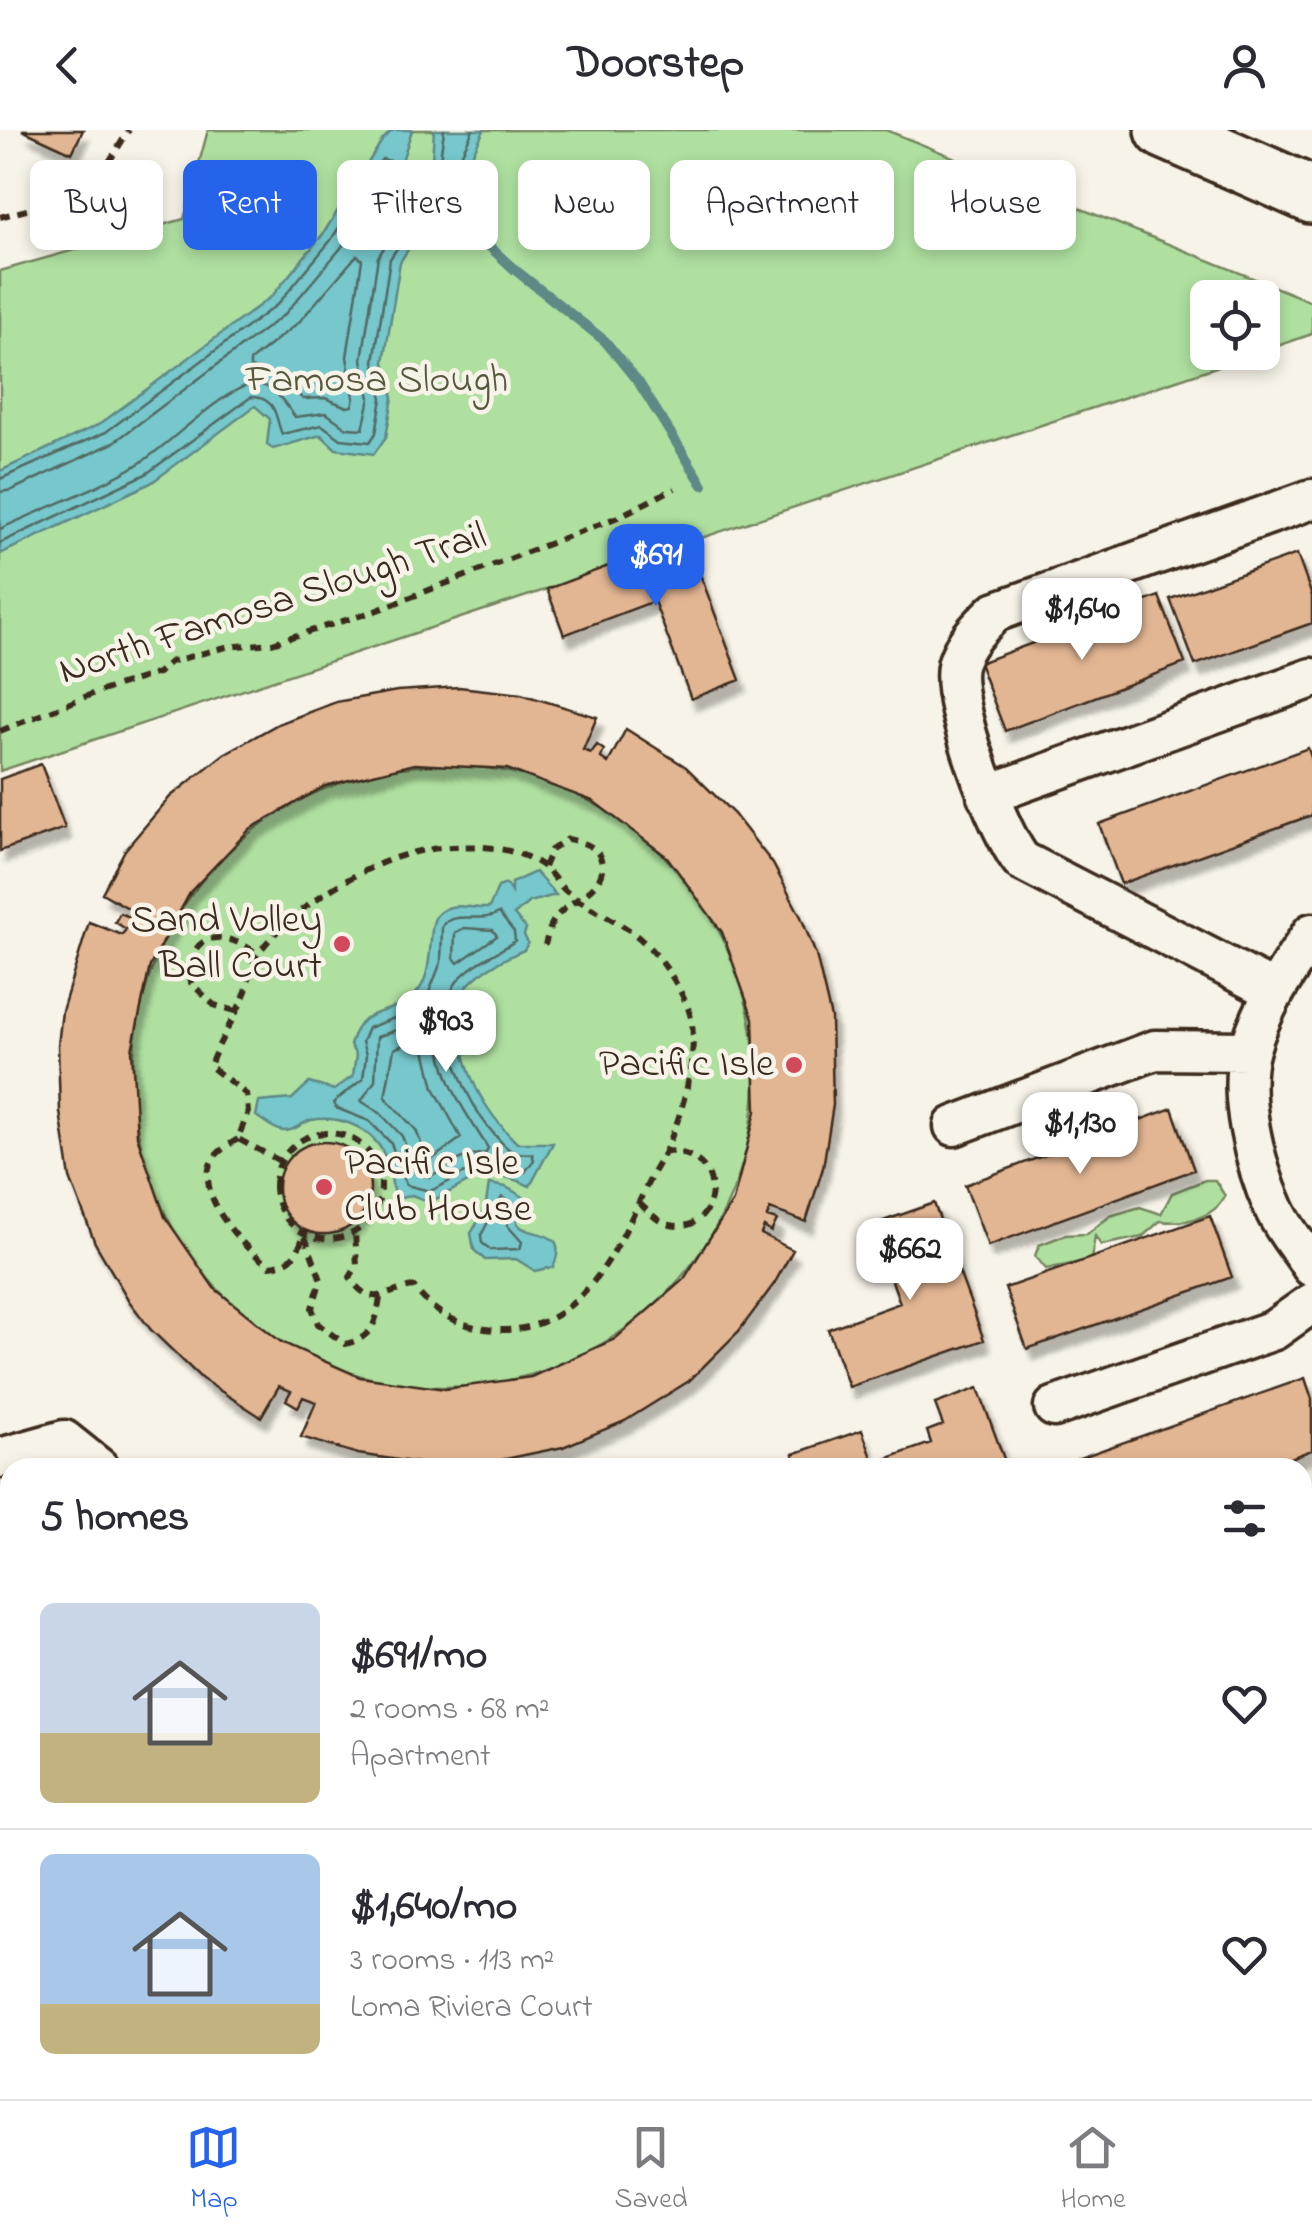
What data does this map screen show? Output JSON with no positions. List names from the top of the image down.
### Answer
{
  "streets": {
    "path": ["North Famosa Slough Trail"]
  },
  "parks": ["Famosa Slough"],
  "places": ["Sand Volley Ball Court", "Pacific Isle", "Pacific Isle Club House"],
  "page": {
    "header": "Doorstep",
    "chip": [
      "Buy",
      "Rent",
      "Filters",
      "New",
      "Apartment",
      "House"
    ],
    "price": [
      "$691",
      "$1,640",
      "$903",
      "$1,130",
      "$662"
    ],
    "heading": "5 homes",
    "list": [
      {
        "name": "$691/mo",
        "note": "2 rooms · 68 m² · Apartment"
      },
      {
        "name": "$1,640/mo",
        "note": "3 rooms · 113 m² · Loma Riviera Court"
      }
    ],
    "tabs": ["Map", "Saved", "Home"]
  }
}
